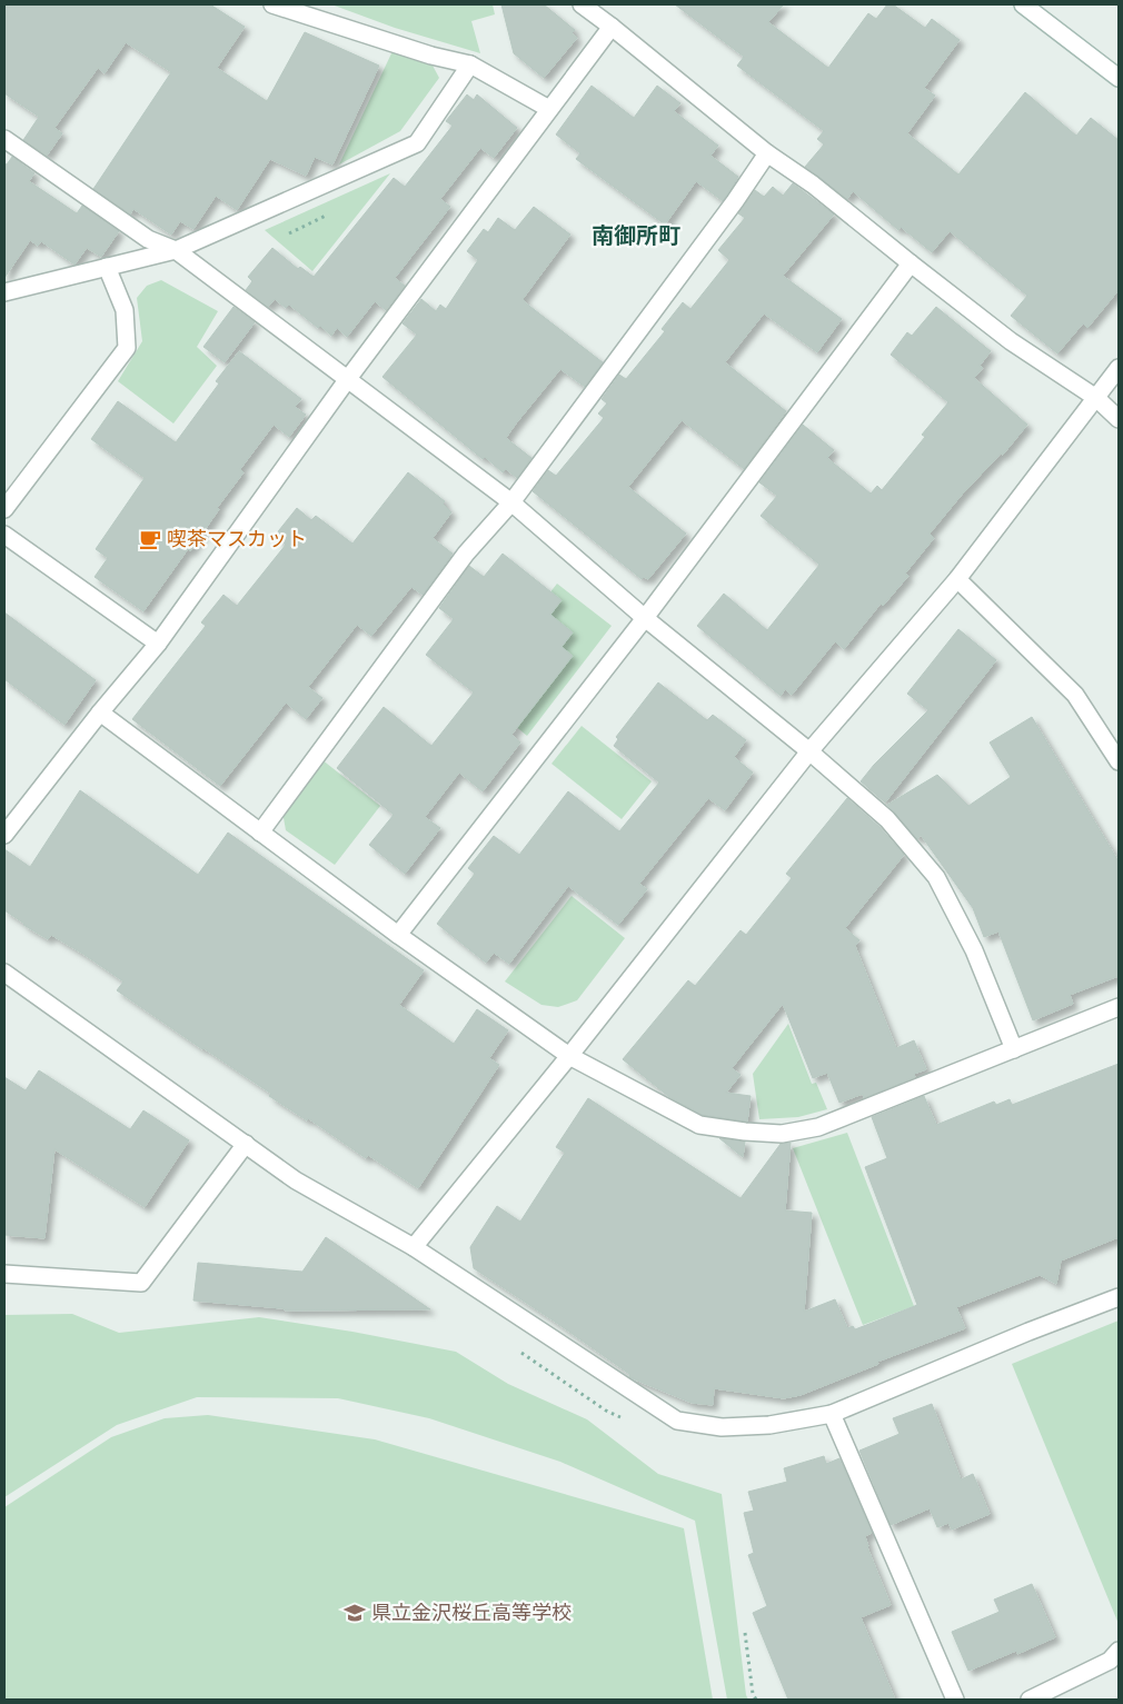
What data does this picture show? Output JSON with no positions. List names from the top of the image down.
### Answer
{
  "districts": ["南御所町"],
  "places": {
    "cafe": ["喫茶マスカット"],
    "school or university": ["県立金沢桜丘高等学校"]
  }
}
